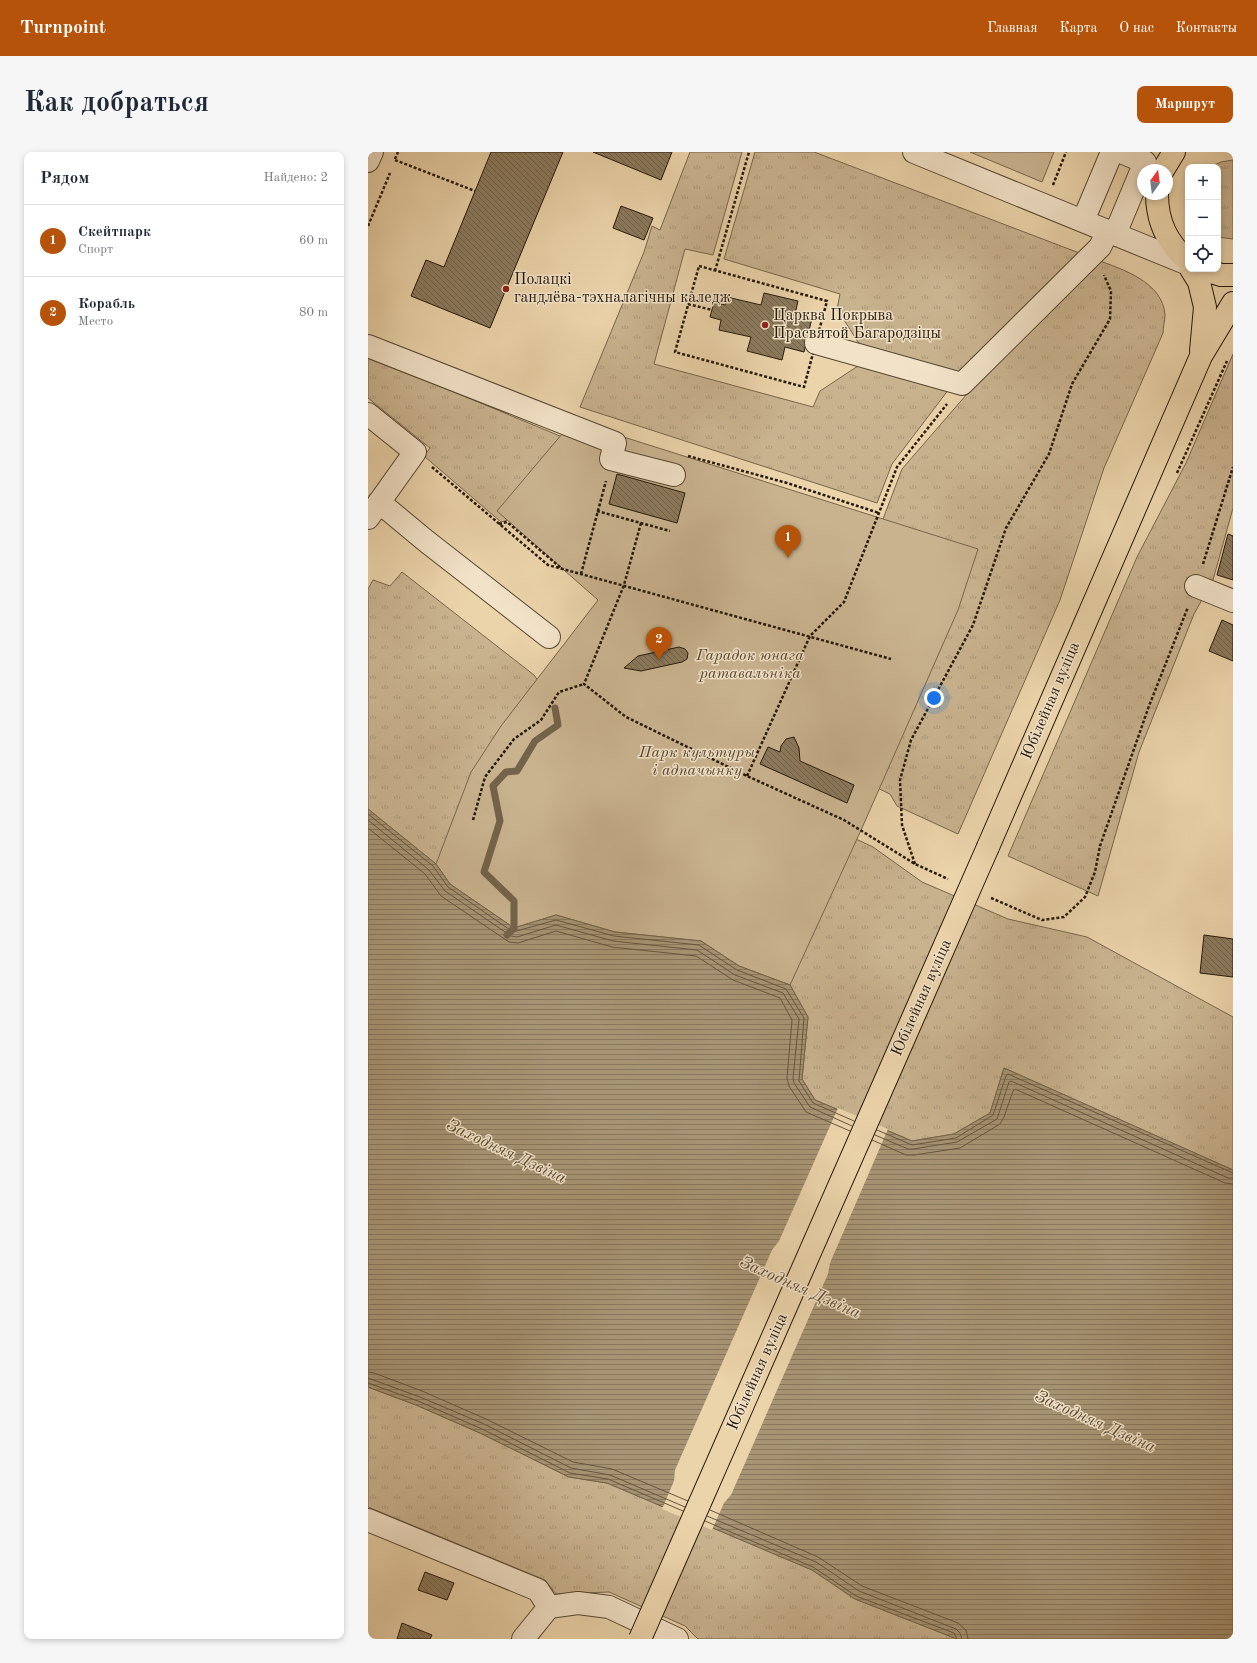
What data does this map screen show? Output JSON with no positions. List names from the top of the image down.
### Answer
{
  "streets": {
    "main road": ["Юбілейная вуліца"]
  },
  "water": ["Заходняя Дзвіна"],
  "parks": ["Гарадок юнага ратавальніка", "Парк культуры і адпачынку"],
  "places": ["Полацкі гандлёва-тэхналагічны каледж", "Царква Покрыва Прасвятой Багародзіцы"],
  "north": "top",
  "page": {
    "header": "Turnpoint",
    "nav": [
      "Главная",
      "Карта",
      "О нас",
      "Контакты"
    ],
    "buttons": "Маршрут",
    "title": "Как добраться",
    "heading": ["Рядом", "Найдено: 2"],
    "map_buttons": ["+", "−"],
    "list": [
      {
        "mark": "1",
        "name": "Скейтпарк",
        "note": "Спорт",
        "value": "60 m"
      },
      {
        "mark": "2",
        "name": "Корабль",
        "note": "Место",
        "value": "80 m"
      }
    ],
    "pins": ["1", "2"]
  }
}
